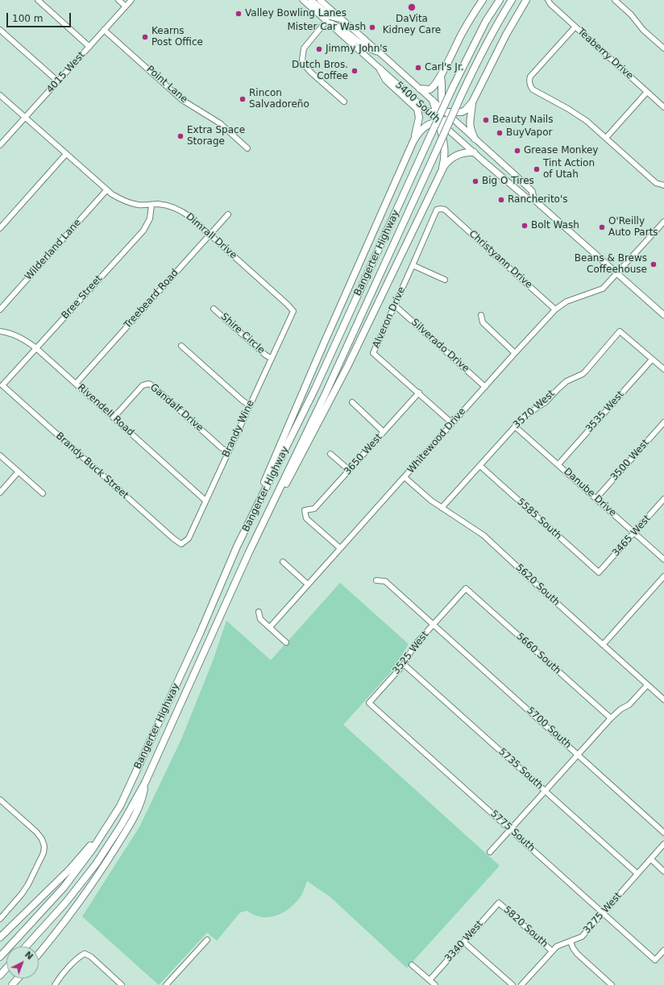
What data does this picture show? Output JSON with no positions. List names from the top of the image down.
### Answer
{
  "streets": {
    "highway": ["Bangerter Highway"],
    "main road": ["5400 South"],
    "street": [
      "Teaberry Drive",
      "4015 West",
      "Point Lane",
      "Dimrall Drive",
      "Wilderland Lane",
      "Christyann Drive",
      "Bree Street",
      "Treebeard Road",
      "Alveron Drive",
      "Shire Circle",
      "Silverado Drive",
      "Gandalf Drive",
      "3570 West",
      "Rivendell Road",
      "3535 West",
      "Brandy Wine",
      "Whitewood Drive",
      "3650 West",
      "3500 West",
      "Brandy Buck Street",
      "Danube Drive",
      "5585 South",
      "3465 West",
      "5620 South",
      "3525 West",
      "5660 South",
      "5700 South",
      "5735 South",
      "5775 South",
      "3275 West",
      "5820 South",
      "3340 West"
    ]
  },
  "crossings": [
    ["4015 West", "Point Lane"],
    ["4015 West", "Dimrall Drive"],
    ["5400 South", "Whitewood Drive"],
    ["Dimrall Drive", "Wilderland Lane"],
    ["Dimrall Drive", "Bree Street"],
    ["Dimrall Drive", "Treebeard Road"],
    ["Dimrall Drive", "Brandy Wine"],
    ["Christyann Drive", "Alveron Drive"],
    ["Christyann Drive", "Whitewood Drive"],
    ["Bree Street", "Rivendell Road"],
    ["Bree Street", "Brandy Buck Street"],
    ["Treebeard Road", "Rivendell Road"],
    ["Alveron Drive", "Silverado Drive"],
    ["Alveron Drive", "Whitewood Drive"],
    ["Alveron Drive", "3650 West"],
    ["Shire Circle", "Brandy Wine"],
    ["Silverado Drive", "Whitewood Drive"],
    ["Gandalf Drive", "Rivendell Road"],
    ["Gandalf Drive", "Brandy Wine"],
    ["3570 West", "3535 West"],
    ["3570 West", "Danube Drive"],
    ["3570 West", "5585 South"],
    ["3570 West", "5620 South"],
    ["Rivendell Road", "Brandy Wine"],
    ["3535 West", "Danube Drive"],
    ["Brandy Wine", "Brandy Buck Street"],
    ["Whitewood Drive", "3650 West"],
    ["Whitewood Drive", "5620 South"],
    ["3500 West", "Danube Drive"],
    ["Danube Drive", "3465 West"],
    ["5585 South", "3465 West"],
    ["3525 West", "5660 South"],
    ["3525 West", "5700 South"],
    ["3525 West", "5735 South"],
    ["3525 West", "5775 South"],
    ["5735 South", "3275 West"],
    ["5775 South", "3275 West"],
    ["3275 West", "5820 South"],
    ["5820 South", "3340 West"]
  ],
  "places": [
    "DaVita Kidney Care",
    "Valley Bowling Lanes",
    "Mister Car Wash",
    "Kearns Post Office",
    "Jimmy John's",
    "Carl's Jr.",
    "Dutch Bros. Coffee",
    "Rincon Salvadoreño",
    "Beauty Nails",
    "BuyVapor",
    "Extra Space Storage",
    "Grease Monkey",
    "Tint Action of Utah",
    "Big O Tires",
    "Rancherito's",
    "Bolt Wash",
    "O'Reilly Auto Parts",
    "Beans & Brews Coffeehouse"
  ],
  "scale_bar": "100 m",
  "north": "top right"
}
